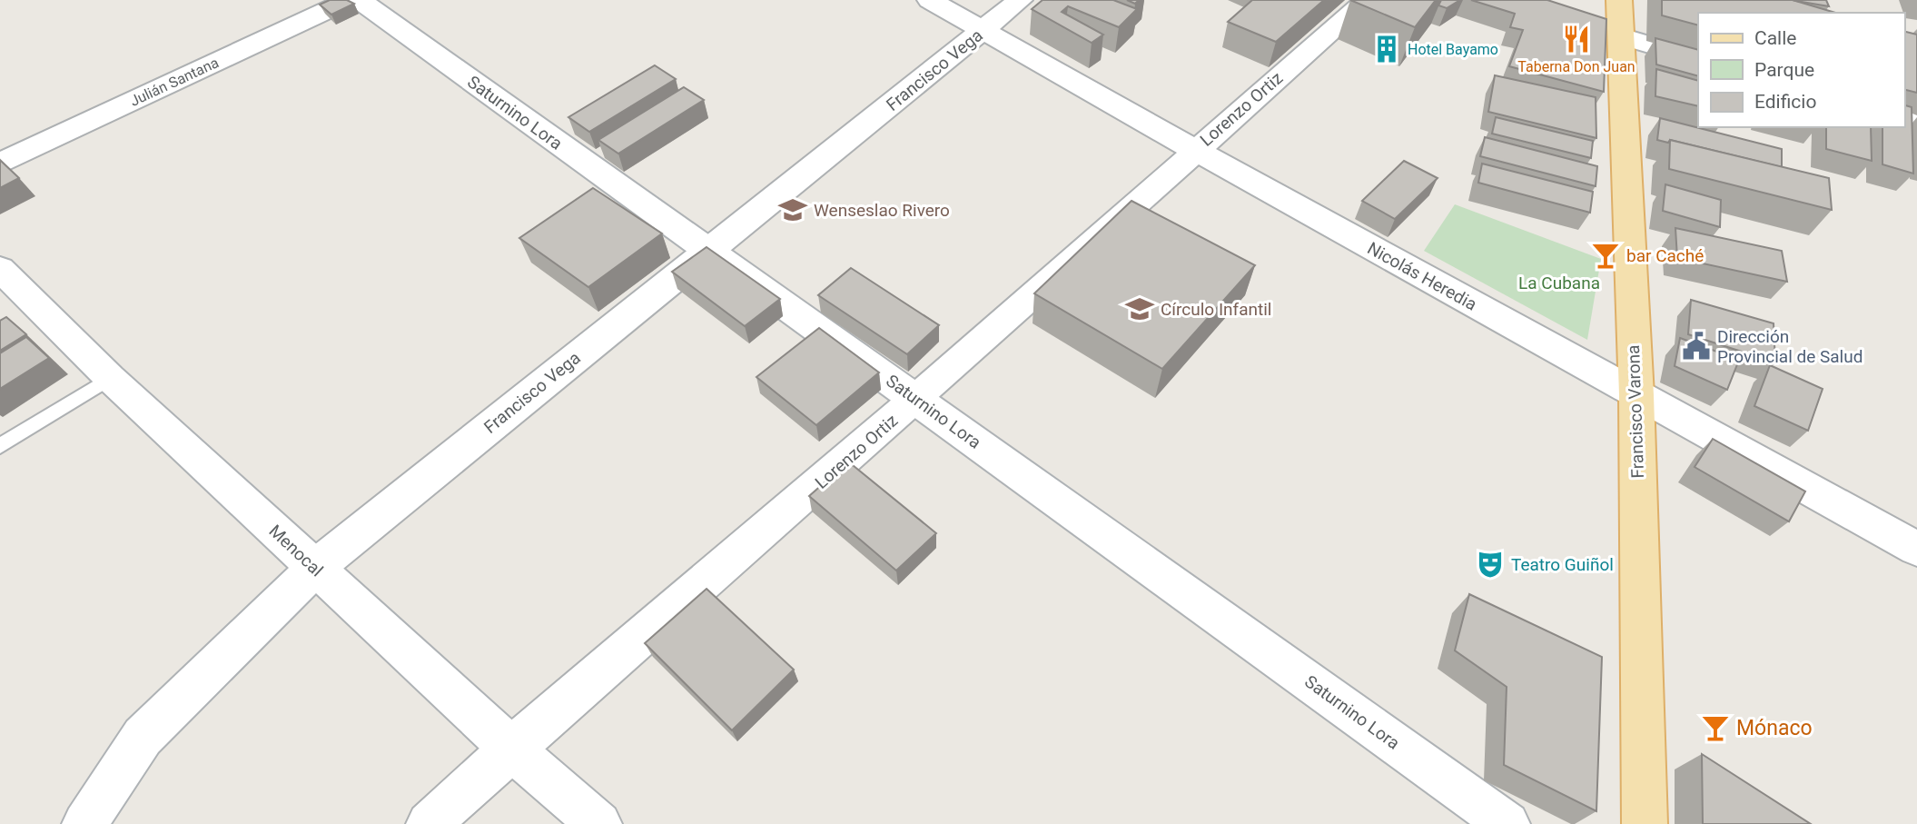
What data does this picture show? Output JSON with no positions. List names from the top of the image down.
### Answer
{
  "streets": {
    "main road": ["Francisco Varona"],
    "street": [
      "Francisco Vega",
      "Julián Santana",
      "Lorenzo Ortiz",
      "Saturnino Lora",
      "Nicolás Heredia",
      "Menocal"
    ]
  },
  "crossings": [
    ["Francisco Vega", "Saturnino Lora"],
    ["Francisco Vega", "Nicolás Heredia"],
    ["Francisco Vega", "Menocal"],
    ["Lorenzo Ortiz", "Saturnino Lora"],
    ["Lorenzo Ortiz", "Nicolás Heredia"],
    ["Lorenzo Ortiz", "Menocal"],
    ["Nicolás Heredia", "Francisco Varona"]
  ],
  "parks": ["La Cubana"],
  "places": {
    "restaurant": ["Taberna Don Juan"],
    "building": ["Hotel Bayamo"],
    "school or university": ["Wenseslao Rivero", "Círculo Infantil"],
    "bar": ["bar Caché", "Mónaco"],
    "public building": ["Dirección Provincial de Salud"],
    "theatre": ["Teatro Guiñol"]
  },
  "legend": ["Calle", "Parque", "Edificio"]
}
